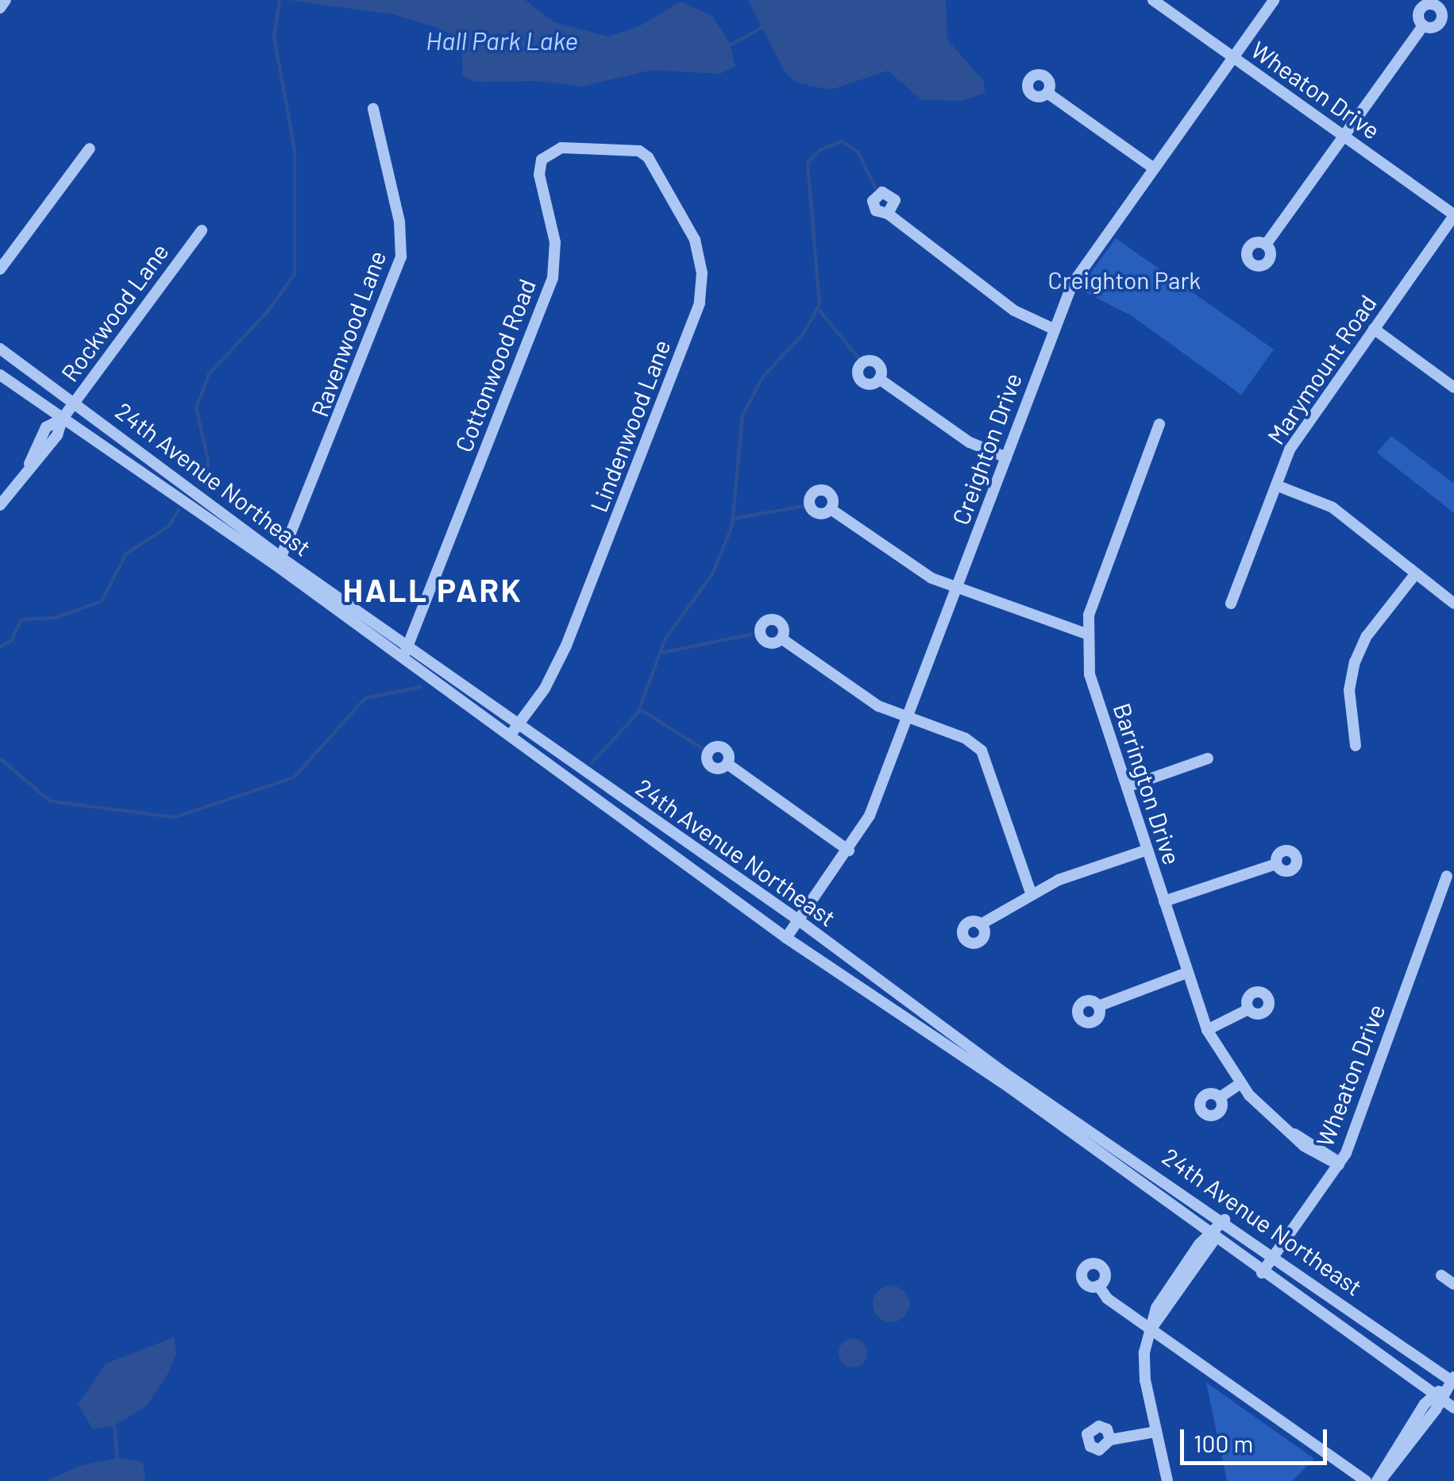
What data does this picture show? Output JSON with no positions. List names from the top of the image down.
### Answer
{
  "streets": {
    "street": [
      "Wheaton Drive",
      "Rockwood Lane",
      "Ravenwood Lane",
      "Cottonwood Road",
      "Marymount Road",
      "Lindenwood Lane",
      "Creighton Drive",
      "24th Avenue Northeast",
      "Barrington Drive"
    ]
  },
  "crossings": [
    ["Wheaton Drive", "Marymount Road"],
    ["Wheaton Drive", "Creighton Drive"],
    ["Wheaton Drive", "24th Avenue Northeast"],
    ["Wheaton Drive", "Barrington Drive"],
    ["Rockwood Lane", "24th Avenue Northeast"],
    ["Ravenwood Lane", "24th Avenue Northeast"],
    ["Cottonwood Road", "Lindenwood Lane"],
    ["Cottonwood Road", "24th Avenue Northeast"],
    ["Lindenwood Lane", "24th Avenue Northeast"],
    ["Creighton Drive", "24th Avenue Northeast"]
  ],
  "districts": ["HALL PARK"],
  "water": ["Hall Park Lake"],
  "parks": ["Creighton Park"],
  "scale_bar": "100 m"
}
